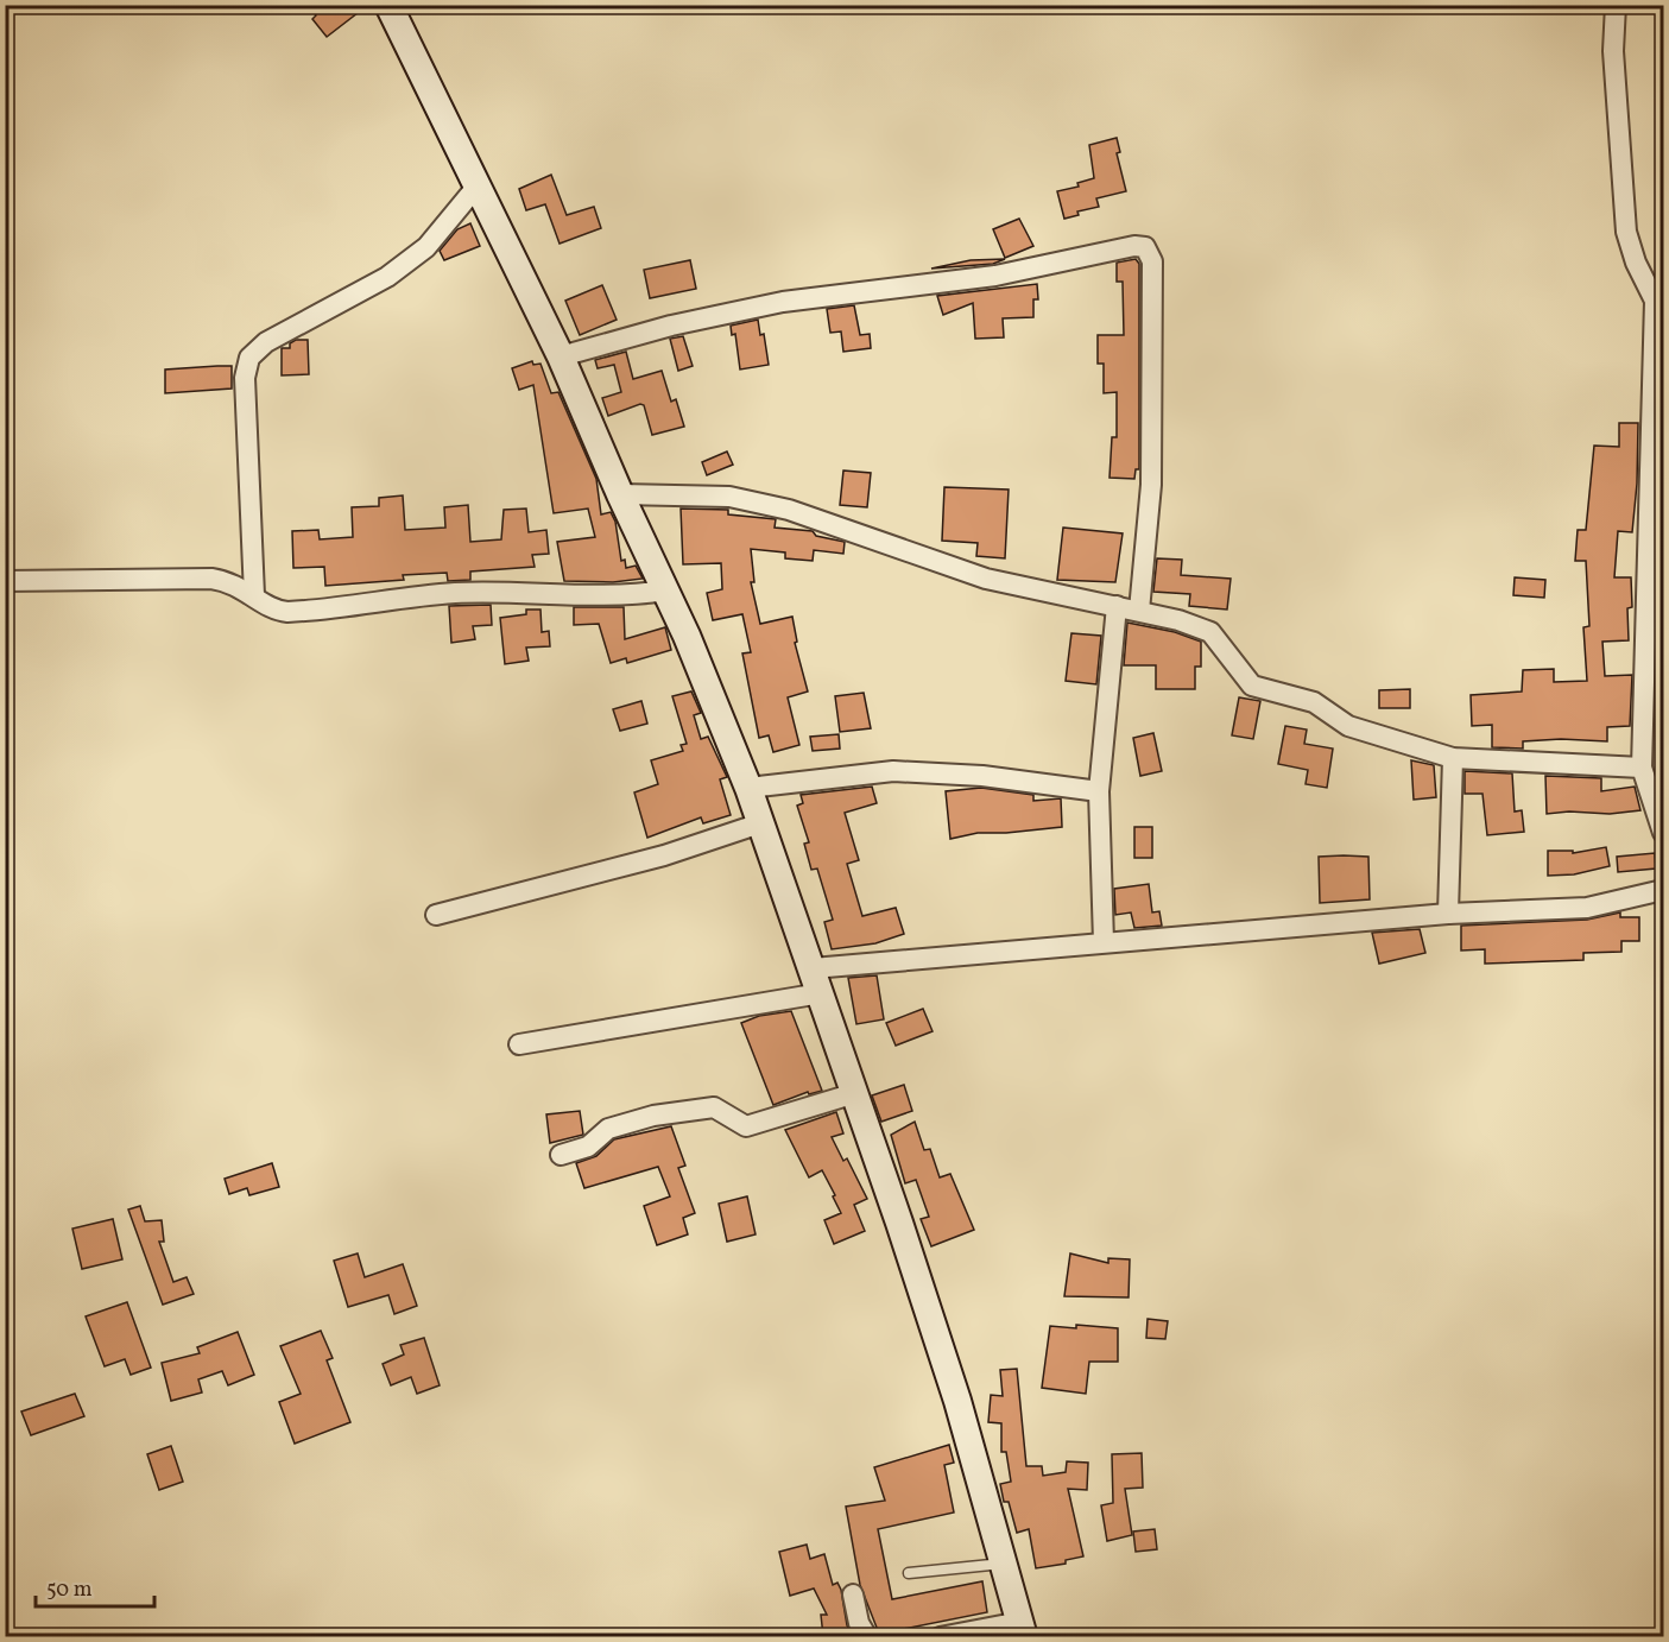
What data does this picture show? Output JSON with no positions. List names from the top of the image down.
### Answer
{
  "scale_bar": "50 m"
}
